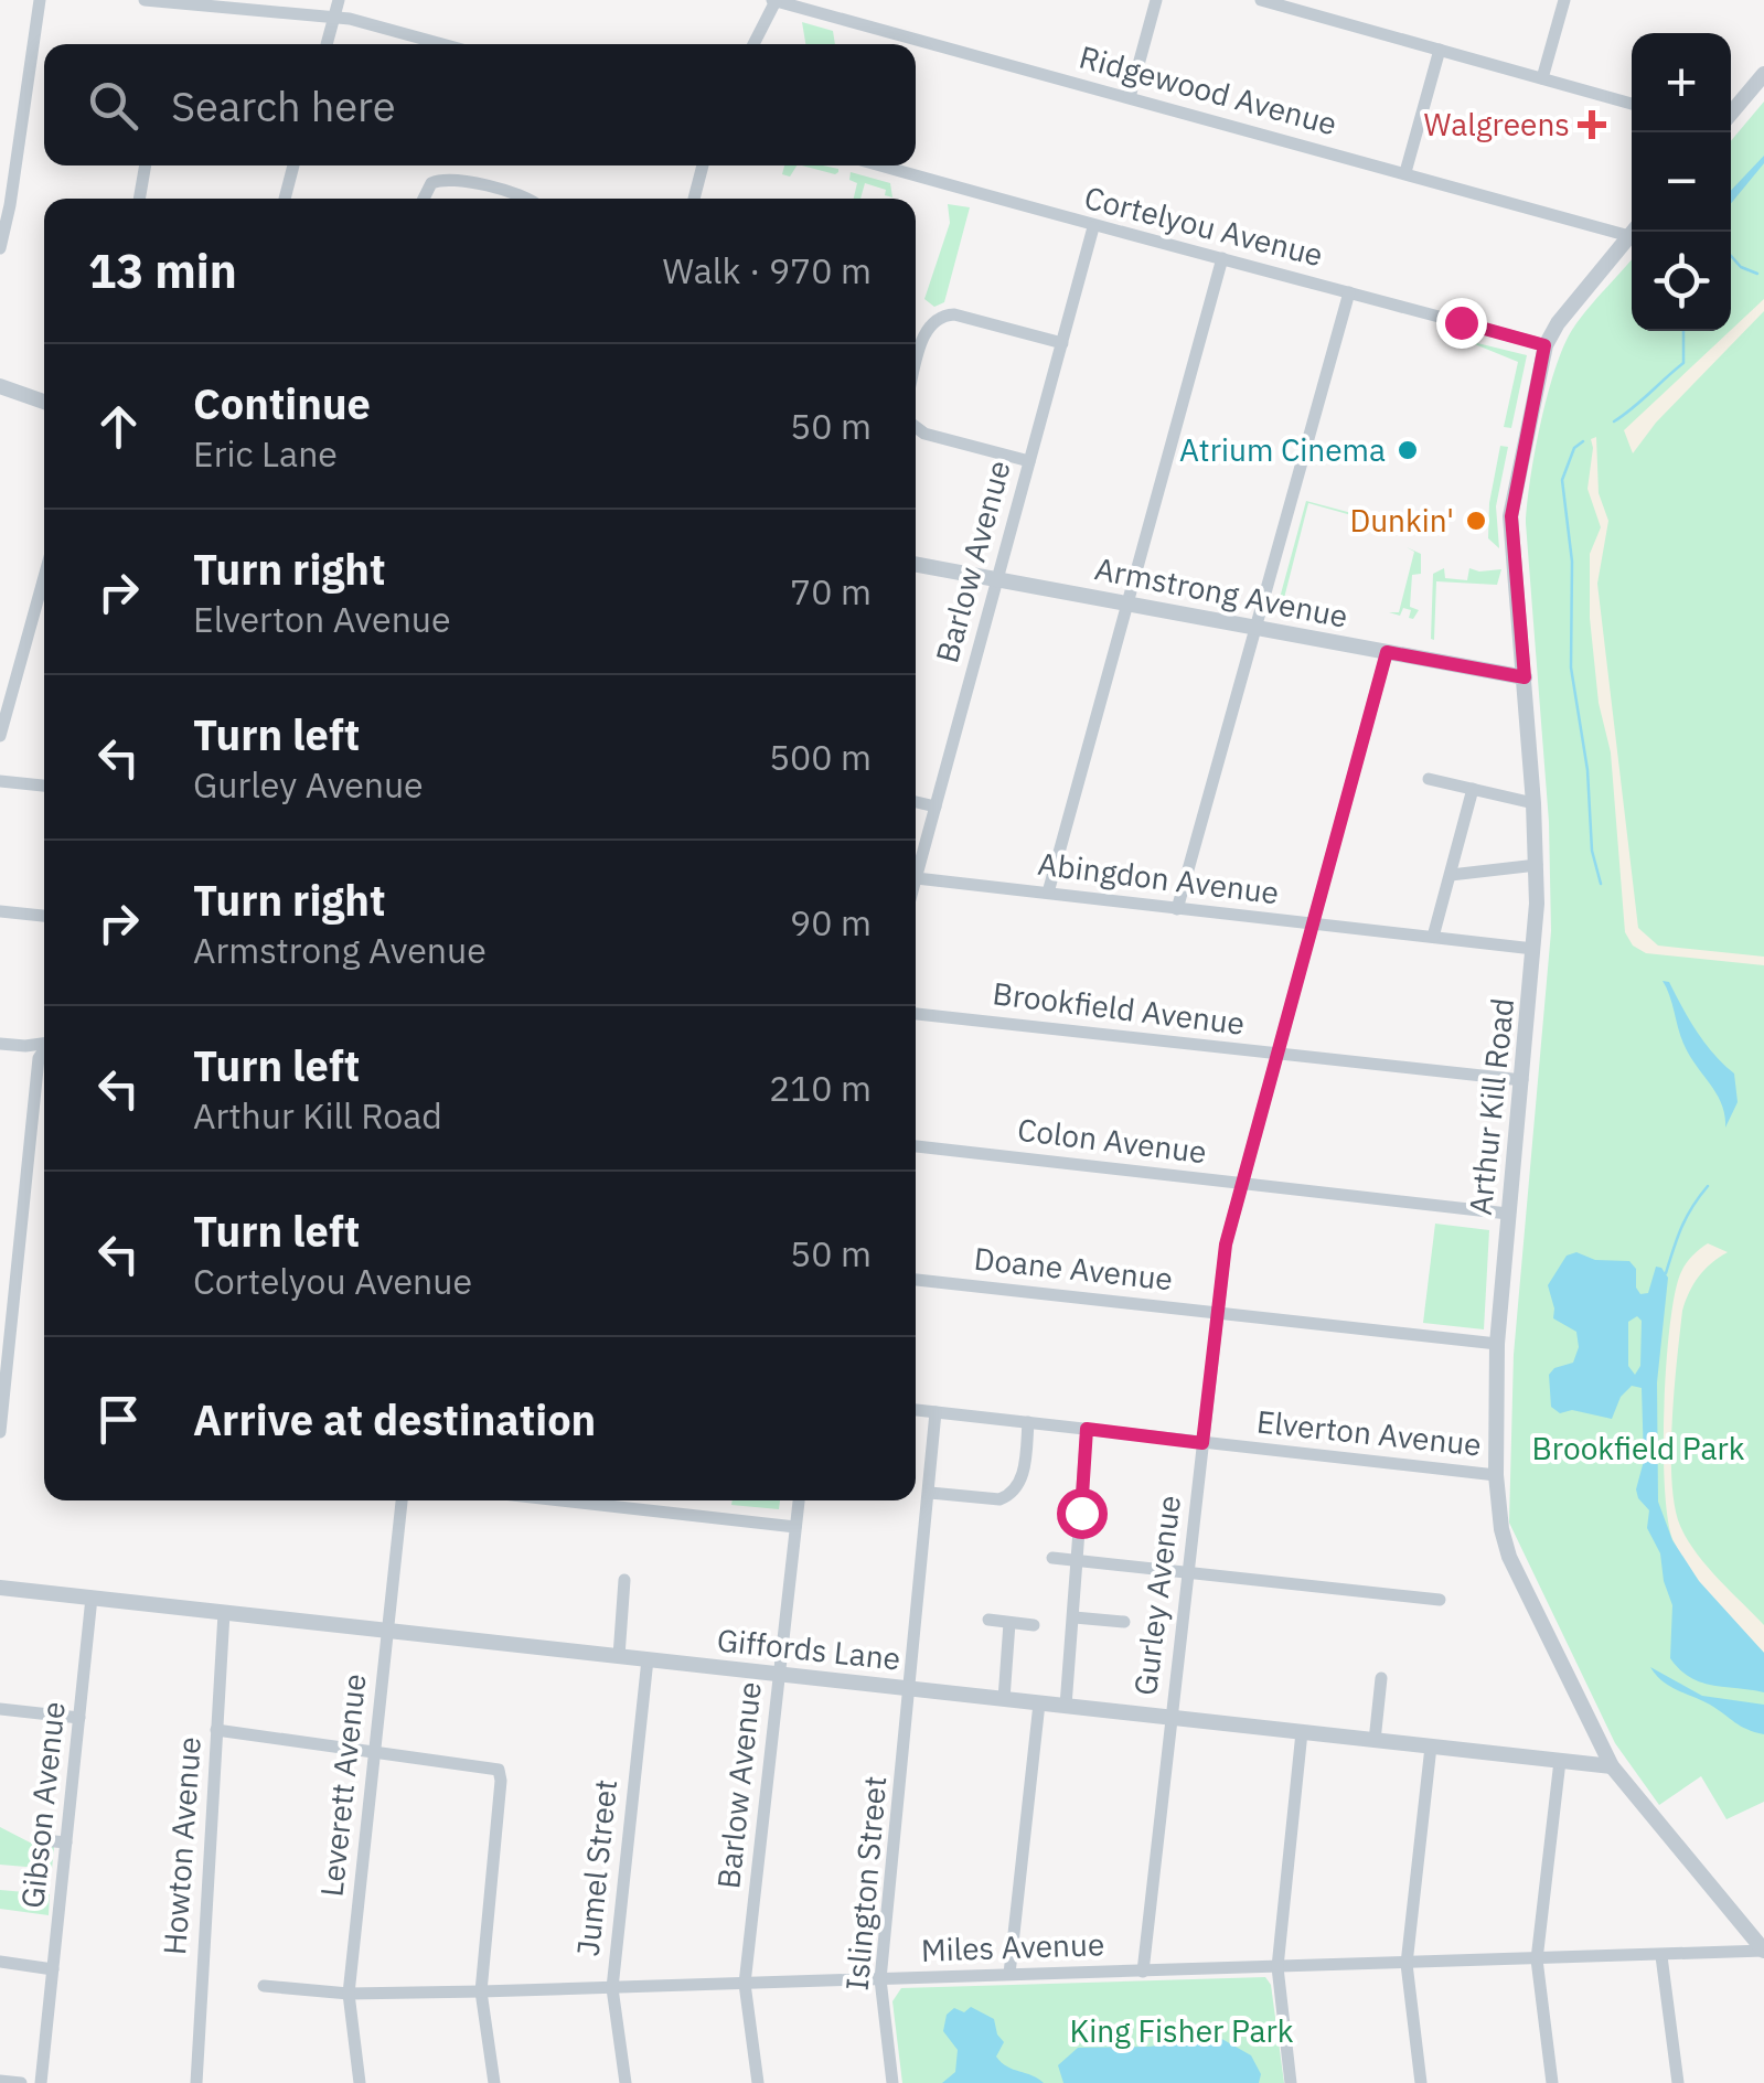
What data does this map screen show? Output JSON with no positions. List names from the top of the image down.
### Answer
{
  "streets": {
    "street": [
      "Ridgewood Avenue",
      "Cortelyou Avenue",
      "Barlow Avenue",
      "Armstrong Avenue",
      "Abingdon Avenue",
      "Brookfield Avenue",
      "Arthur Kill Road",
      "Colon Avenue",
      "Doane Avenue",
      "Elverton Avenue",
      "Gurley Avenue",
      "Giffords Lane",
      "Leverett Avenue",
      "Gibson Avenue",
      "Howton Avenue",
      "Jumel Street",
      "Islington Street",
      "Miles Avenue"
    ]
  },
  "crossings": [
    ["Cortelyou Avenue", "Barlow Avenue"],
    ["Cortelyou Avenue", "Arthur Kill Road"],
    ["Barlow Avenue", "Armstrong Avenue"],
    ["Barlow Avenue", "Giffords Lane"],
    ["Barlow Avenue", "Miles Avenue"],
    ["Armstrong Avenue", "Arthur Kill Road"],
    ["Armstrong Avenue", "Gurley Avenue"],
    ["Abingdon Avenue", "Arthur Kill Road"],
    ["Abingdon Avenue", "Gurley Avenue"],
    ["Brookfield Avenue", "Arthur Kill Road"],
    ["Brookfield Avenue", "Gurley Avenue"],
    ["Arthur Kill Road", "Colon Avenue"],
    ["Arthur Kill Road", "Doane Avenue"],
    ["Arthur Kill Road", "Elverton Avenue"],
    ["Arthur Kill Road", "Giffords Lane"],
    ["Arthur Kill Road", "Miles Avenue"],
    ["Colon Avenue", "Gurley Avenue"],
    ["Doane Avenue", "Gurley Avenue"],
    ["Elverton Avenue", "Gurley Avenue"],
    ["Elverton Avenue", "Islington Street"],
    ["Gurley Avenue", "Giffords Lane"],
    ["Gurley Avenue", "Miles Avenue"],
    ["Giffords Lane", "Leverett Avenue"],
    ["Giffords Lane", "Gibson Avenue"],
    ["Giffords Lane", "Howton Avenue"],
    ["Giffords Lane", "Jumel Street"],
    ["Giffords Lane", "Islington Street"],
    ["Leverett Avenue", "Miles Avenue"],
    ["Jumel Street", "Miles Avenue"],
    ["Islington Street", "Miles Avenue"]
  ],
  "parks": ["Brookfield Park", "King Fisher Park"],
  "places": {
    "health": ["Walgreens"],
    "other": ["Atrium Cinema", "Dunkin'"]
  },
  "page": {
    "map_buttons": ["+", "−"],
    "search": "Search here",
    "heading": ["13 min", "Walk · 970 m"],
    "list": [
      ["Continue", "Eric Lane", "50 m"],
      ["Turn right", "Elverton Avenue", "70 m"],
      ["Turn left", "Gurley Avenue", "500 m"],
      ["Turn right", "Armstrong Avenue", "90 m"],
      ["Turn left", "Arthur Kill Road", "210 m"],
      ["Turn left", "Cortelyou Avenue", "50 m"],
      "Arrive at destination"
    ]
  }
}
